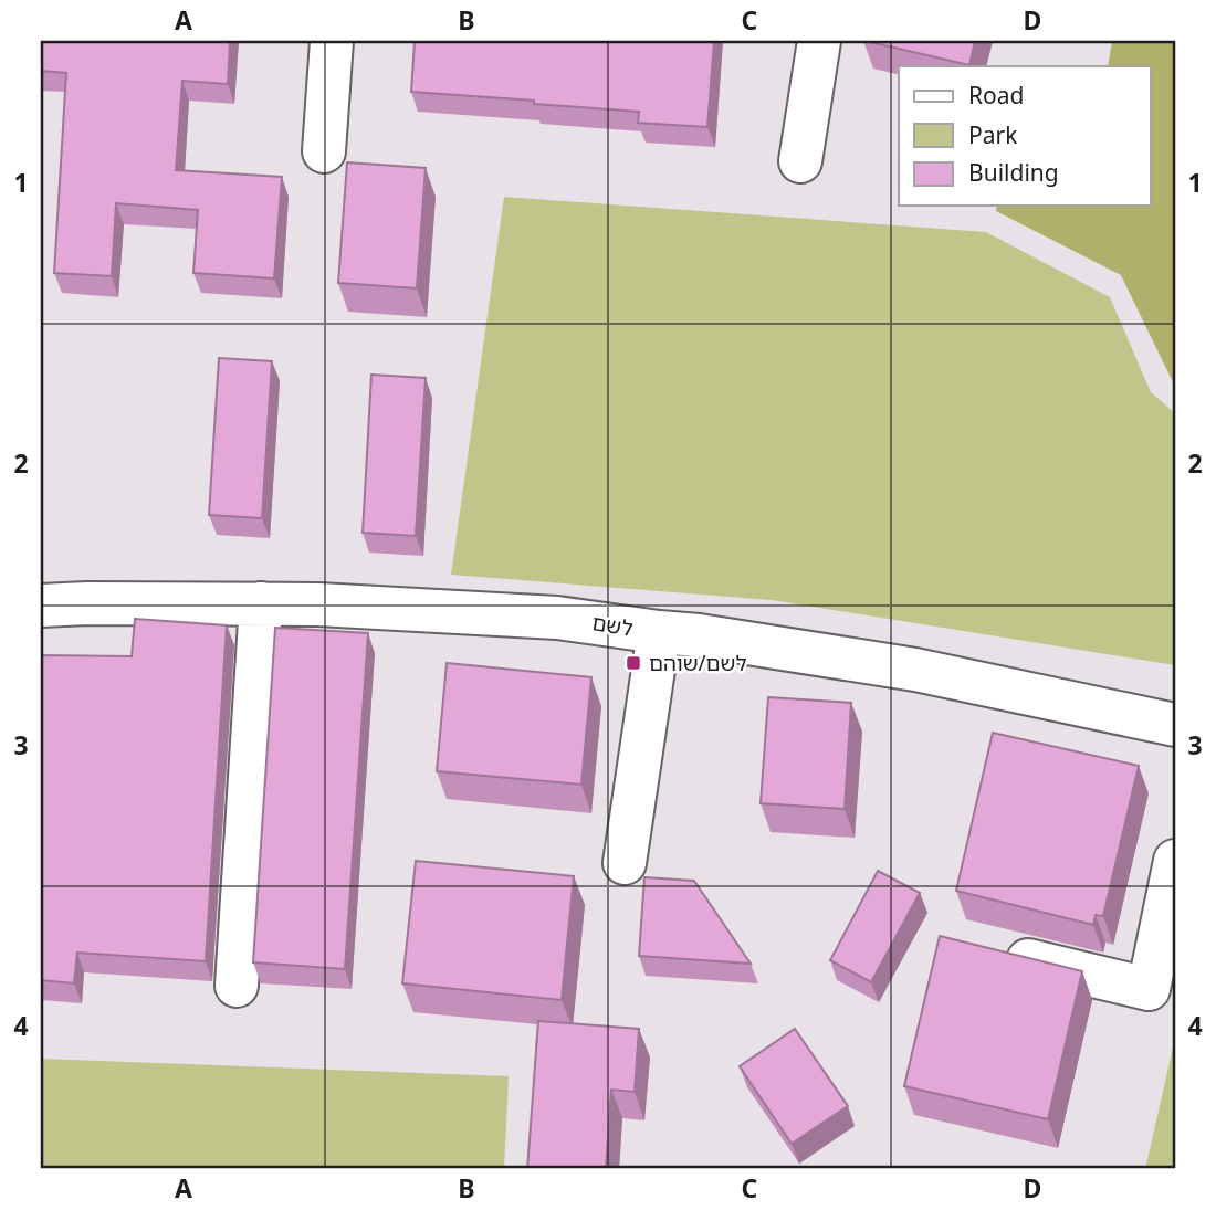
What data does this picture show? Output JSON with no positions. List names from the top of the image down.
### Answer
{
  "streets": {
    "street": ["לשם"]
  },
  "places": {
    "transit": ["לשם/שוהם"]
  },
  "legend": ["Road", "Park", "Building"],
  "grid": {
    "columns": [
      "A",
      "B",
      "C",
      "D"
    ],
    "rows": [
      "1",
      "2",
      "3",
      "4"
    ]
  }
}
